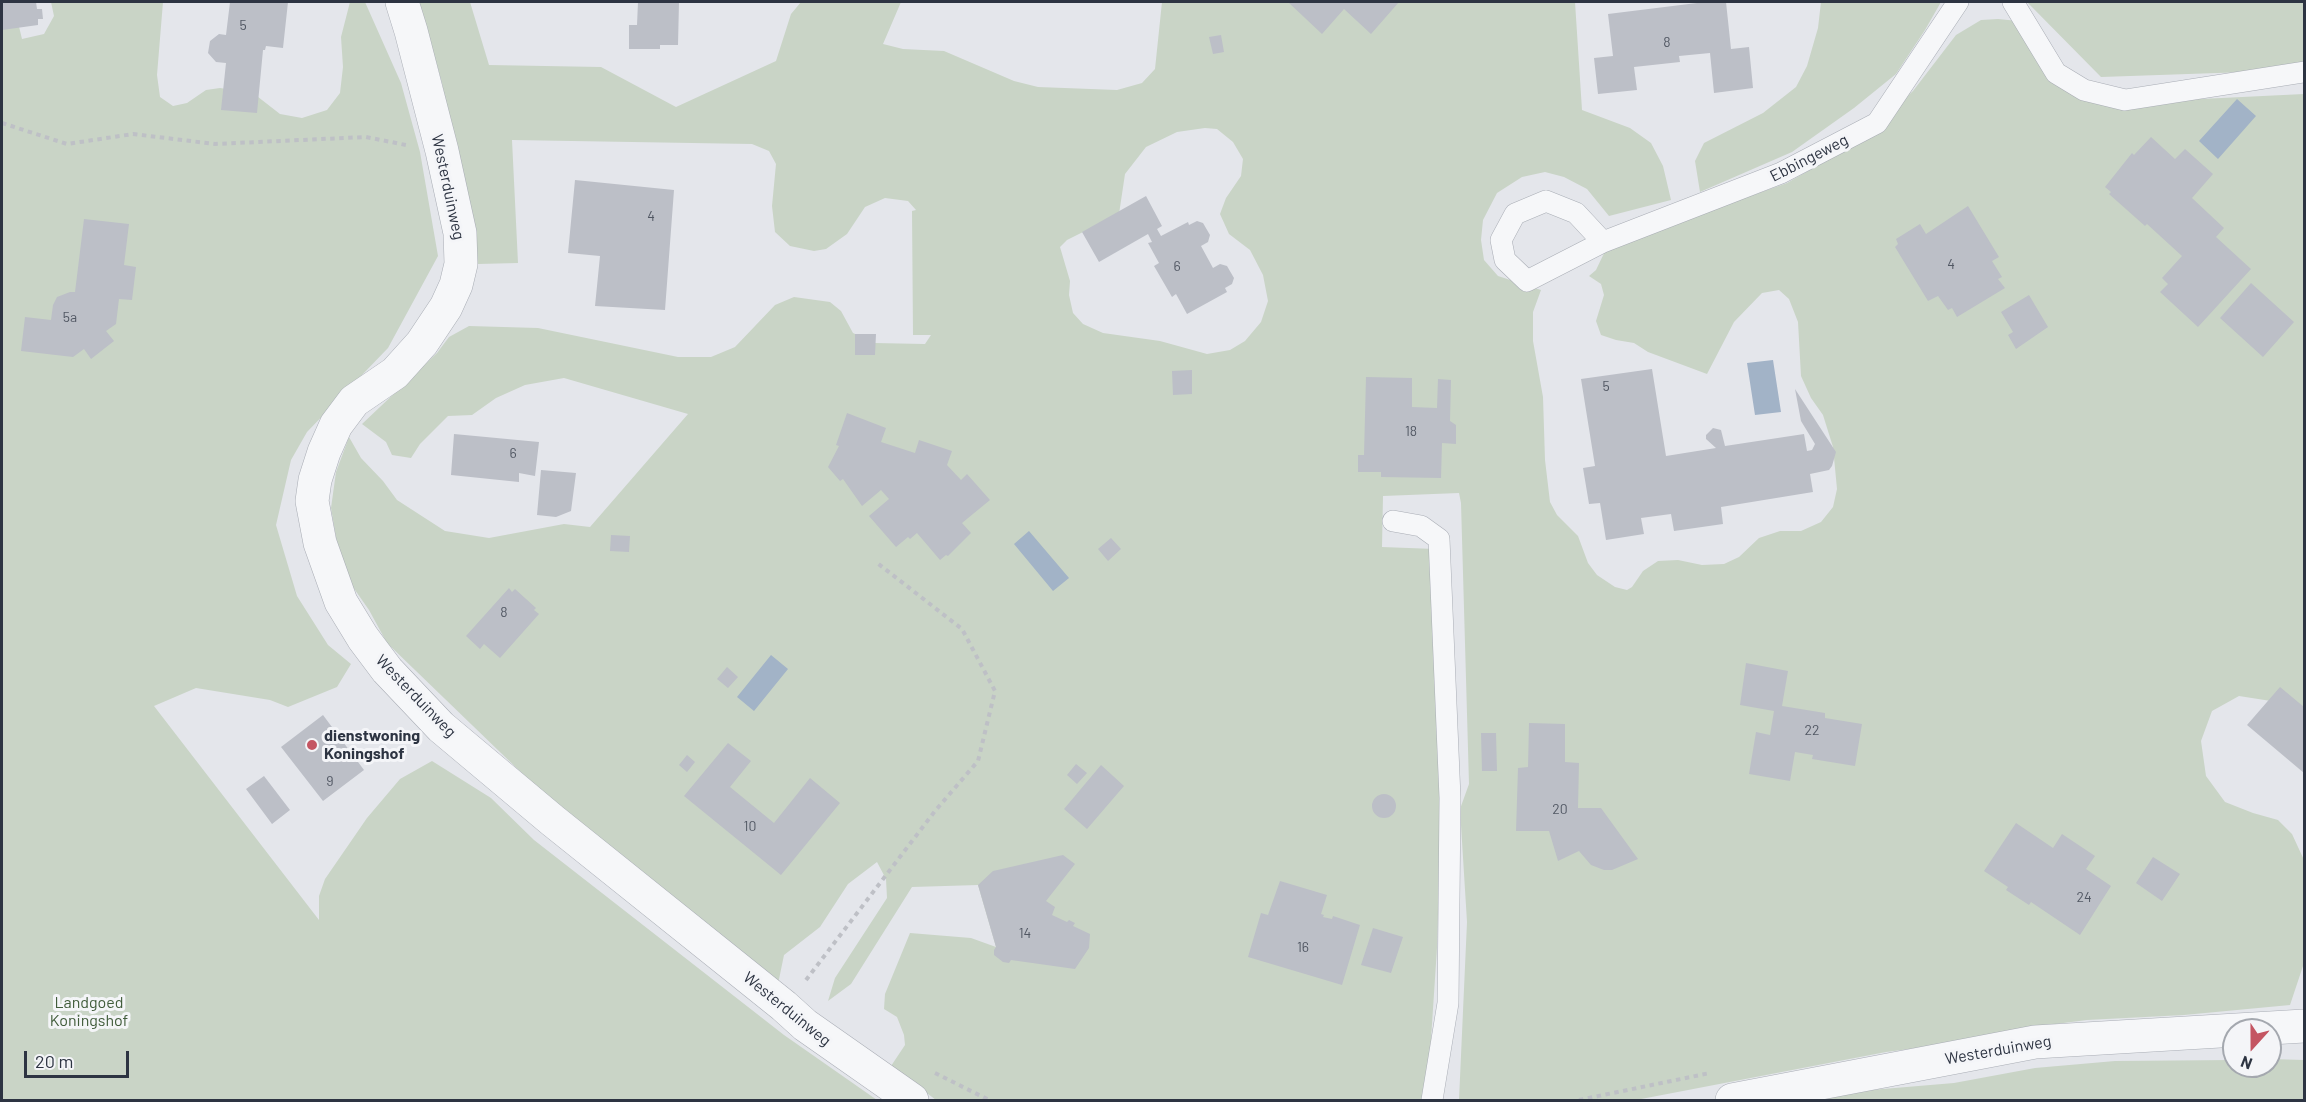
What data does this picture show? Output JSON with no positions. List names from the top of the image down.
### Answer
{
  "streets": {
    "street": ["Westerduinweg"],
    "lane": ["Ebbingeweg"]
  },
  "parks": ["Landgoed Koningshof"],
  "places": ["dienstwoning Koningshof"],
  "house_numbers": [
    "5",
    "8",
    "4",
    "4",
    "6",
    "5a",
    "5",
    "18",
    "6",
    "8",
    "22",
    "9",
    "20",
    "10",
    "24",
    "14",
    "16"
  ],
  "scale_bar": "20 m",
  "north": "bottom"
}
